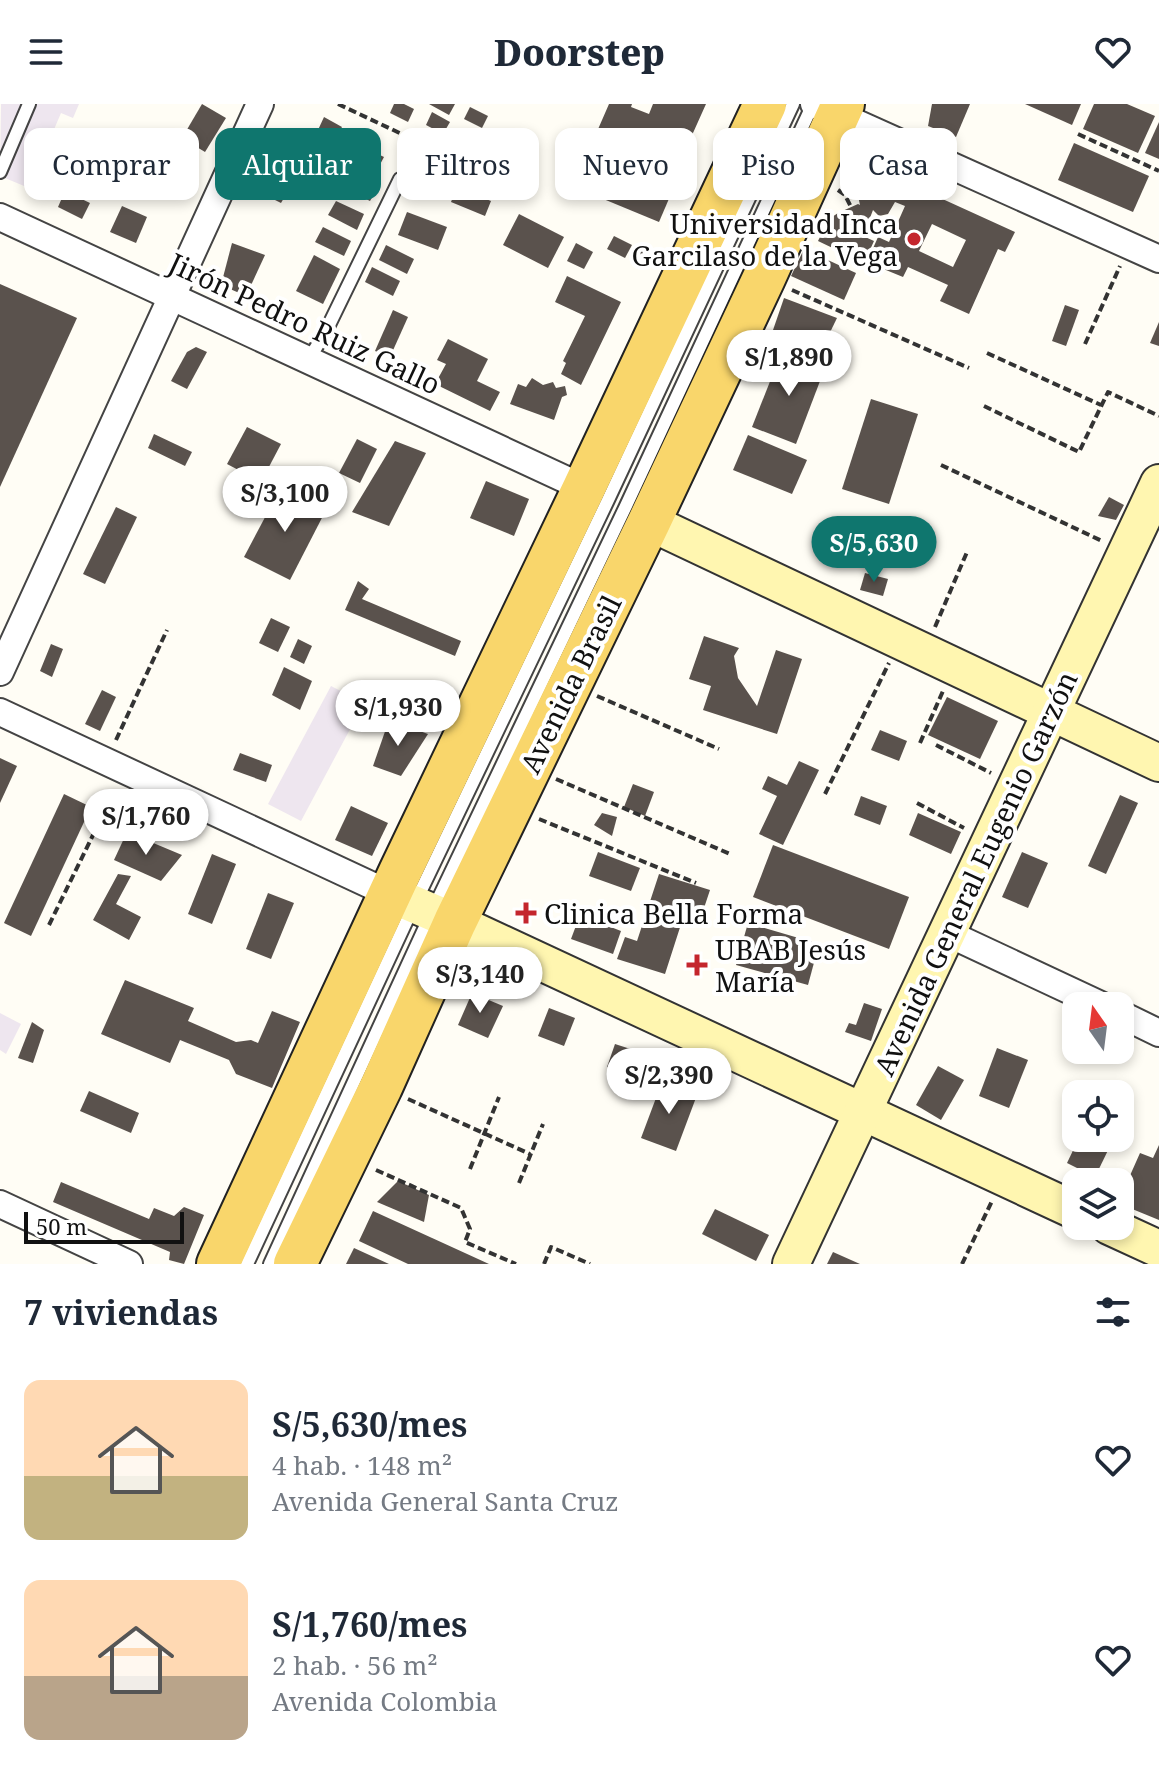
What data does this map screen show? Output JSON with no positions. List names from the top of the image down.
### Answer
{
  "streets": {
    "main road": ["Avenida Brasil"],
    "street": ["Jirón Pedro Ruiz Gallo", "Avenida General Eugenio Garzón"]
  },
  "crossings": [
    ["Jirón Pedro Ruiz Gallo", "Avenida Brasil"]
  ],
  "places": {
    "other": ["Universidad Inca Garcilaso de la Vega"],
    "health": ["Clinica Bella Forma", "UBAB Jesús María"]
  },
  "scale_bar": "50 m",
  "north": "top",
  "page": {
    "header": "Doorstep",
    "chip": [
      "Comprar",
      "Alquilar",
      "Filtros",
      "Nuevo",
      "Piso",
      "Casa"
    ],
    "price": [
      "S/1,890",
      "S/3,100",
      "S/5,630",
      "S/1,930",
      "S/1,760",
      "S/3,140",
      "S/2,390"
    ],
    "scale": "50 m",
    "heading": "7 viviendas",
    "list": [
      {
        "name": "S/5,630/mes",
        "note": "4 hab. · 148 m² · Avenida General Santa Cruz"
      },
      {
        "name": "S/1,760/mes",
        "note": "2 hab. · 56 m² · Avenida Colombia"
      }
    ]
  }
}
